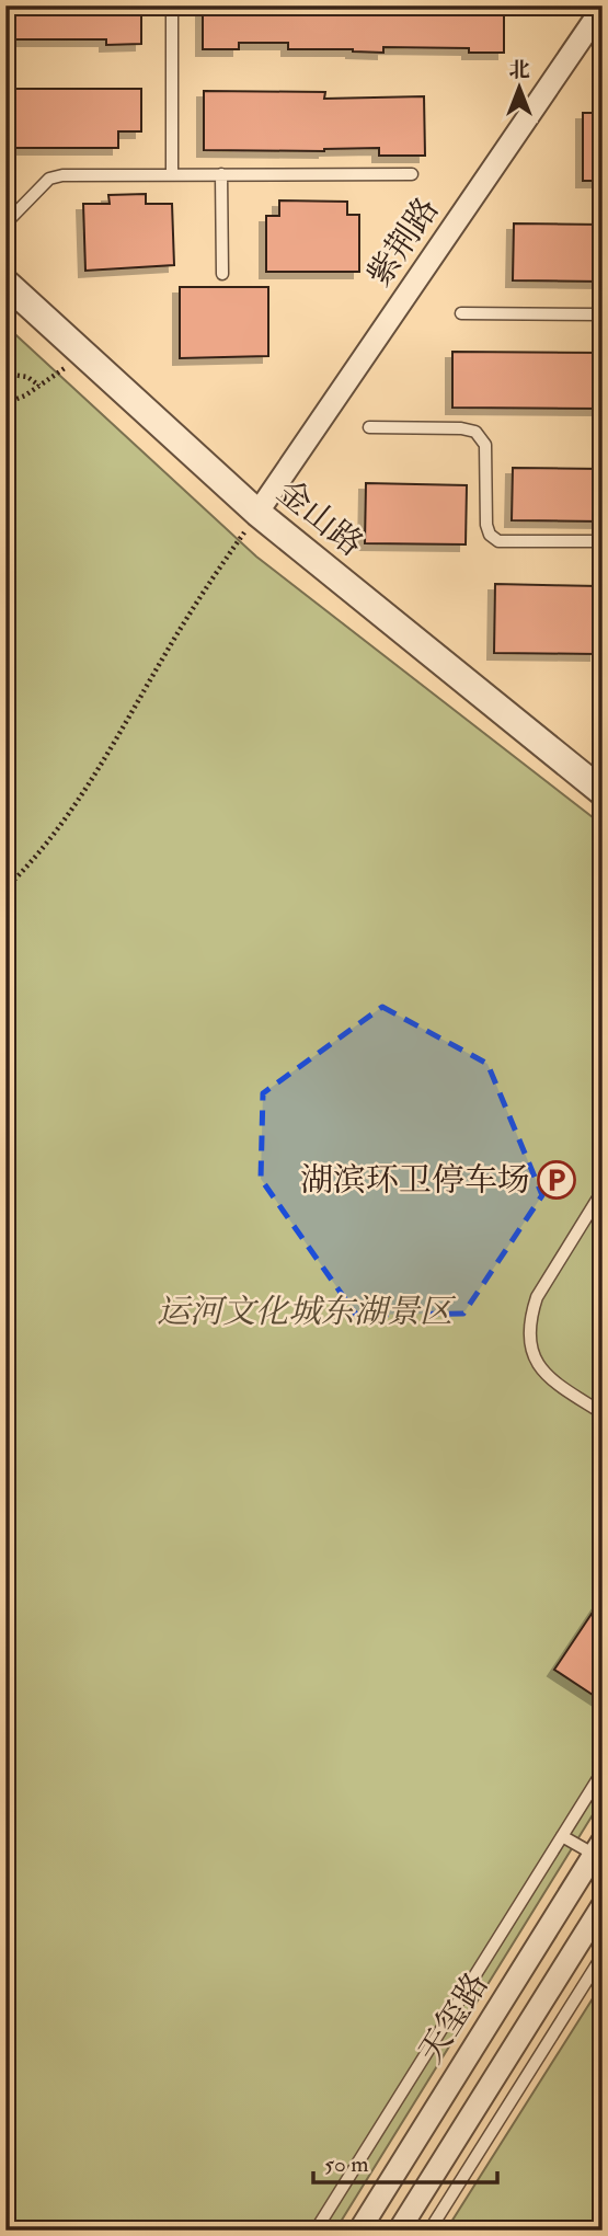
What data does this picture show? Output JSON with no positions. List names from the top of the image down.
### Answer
{
  "streets": {
    "street": ["紫荆路", "金山路", "天玺路"]
  },
  "crossings": [
    ["紫荆路", "金山路"]
  ],
  "parks": ["运河文化城东湖景区"],
  "places": {
    "parking": ["湖滨环卫停车场"]
  },
  "scale_bar": "50 m",
  "north": "top"
}
